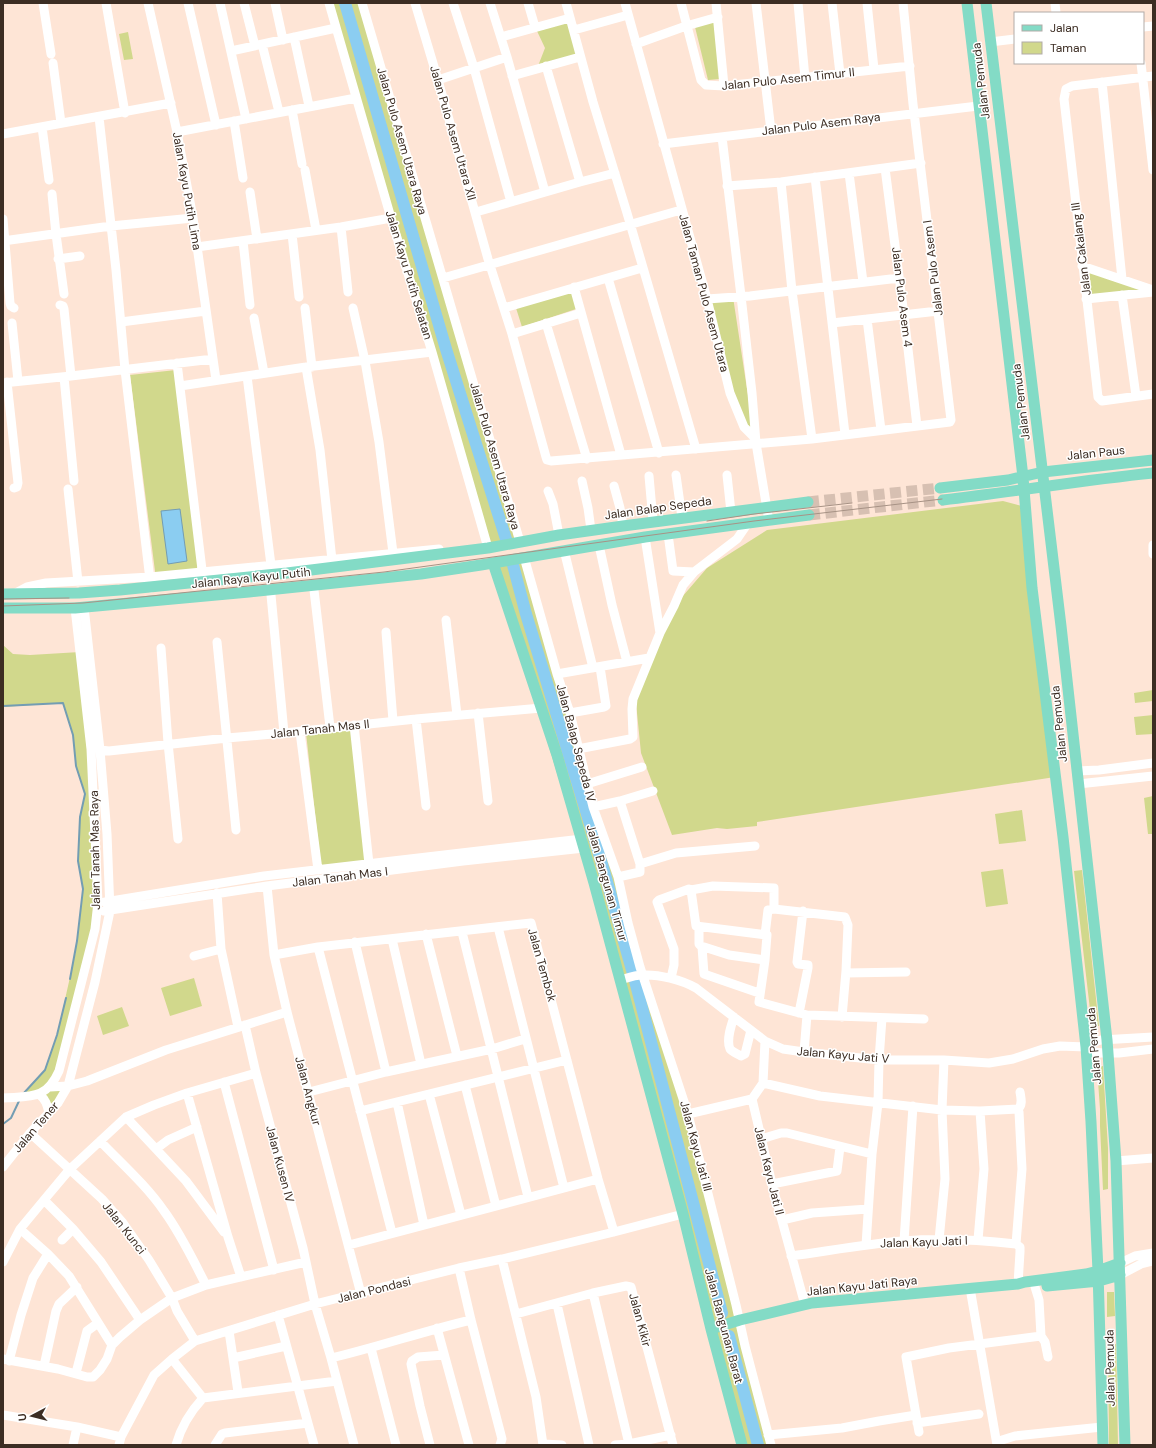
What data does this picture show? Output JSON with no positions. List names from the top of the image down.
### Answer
{
  "streets": {
    "main road": [
      "Jalan Pemuda",
      "Jalan Paus",
      "Jalan Balap Sepeda",
      "Jalan Raya Kayu Putih",
      "Jalan Bangunan Timur",
      "Jalan Kayu Jati Raya",
      "Jalan Bangunan Barat"
    ],
    "street": [
      "Jalan Pulo Asem Timur II",
      "Jalan Pulo Asem Raya",
      "Jalan Pulo Asem Utara XII",
      "Jalan Pulo Asem Utara Raya",
      "Jalan Kayu Putih Lima",
      "Jalan Cakalang III",
      "Jalan Pulo Asem I",
      "Jalan Kayu Putih Selatan",
      "Jalan Taman Pulo Asem Utara",
      "Jalan Pulo Asem 4",
      "Jalan Tanah Mas II",
      "Jalan Balap Sepeda IV",
      "Jalan Tanah Mas Raya",
      "Jalan Tanah Mas I",
      "Jalan Tembok",
      "Jalan Kayu Jati V",
      "Jalan Angkur",
      "Jalan Tener",
      "Jalan Kayu Jati III",
      "Jalan Kusen IV",
      "Jalan Kayu Jati II",
      "Jalan Kunci",
      "Jalan Kayu Jati I",
      "Jalan Pondasi",
      "Jalan Kikir"
    ]
  },
  "crossings": [
    ["Jalan Pulo Asem Timur II", "Jalan Pulo Asem I"],
    ["Jalan Pemuda", "Jalan Pulo Asem Raya"],
    ["Jalan Pemuda", "Jalan Paus"],
    ["Jalan Pemuda", "Jalan Kayu Jati V"],
    ["Jalan Pemuda", "Jalan Kayu Jati Raya"],
    ["Jalan Pulo Asem Raya", "Jalan Pulo Asem I"],
    ["Jalan Pulo Asem Raya", "Jalan Taman Pulo Asem Utara"],
    ["Jalan Pulo Asem Utara Raya", "Jalan Balap Sepeda"],
    ["Jalan Pulo Asem I", "Jalan Pulo Asem 4"],
    ["Jalan Kayu Putih Selatan", "Jalan Balap Sepeda"],
    ["Jalan Kayu Putih Selatan", "Jalan Raya Kayu Putih"],
    ["Jalan Taman Pulo Asem Utara", "Jalan Balap Sepeda"],
    ["Jalan Balap Sepeda", "Jalan Raya Kayu Putih"],
    ["Jalan Raya Kayu Putih", "Jalan Balap Sepeda IV"],
    ["Jalan Raya Kayu Putih", "Jalan Tanah Mas Raya"],
    ["Jalan Raya Kayu Putih", "Jalan Bangunan Timur"],
    ["Jalan Tanah Mas II", "Jalan Tanah Mas Raya"],
    ["Jalan Tanah Mas II", "Jalan Bangunan Timur"],
    ["Jalan Balap Sepeda IV", "Jalan Kayu Jati V"],
    ["Jalan Balap Sepeda IV", "Jalan Kayu Jati III"],
    ["Jalan Tanah Mas Raya", "Jalan Tanah Mas I"],
    ["Jalan Tanah Mas Raya", "Jalan Tener"],
    ["Jalan Tanah Mas I", "Jalan Bangunan Timur"],
    ["Jalan Tanah Mas I", "Jalan Angkur"],
    ["Jalan Tanah Mas I", "Jalan Kusen IV"],
    ["Jalan Bangunan Timur", "Jalan Kayu Jati V"],
    ["Jalan Bangunan Timur", "Jalan Pondasi"],
    ["Jalan Bangunan Timur", "Jalan Bangunan Barat"],
    ["Jalan Tembok", "Jalan Angkur"],
    ["Jalan Tembok", "Jalan Pondasi"],
    ["Jalan Kayu Jati V", "Jalan Kayu Jati III"],
    ["Jalan Angkur", "Jalan Pondasi"],
    ["Jalan Tener", "Jalan Kunci"],
    ["Jalan Kayu Jati III", "Jalan Kayu Jati Raya"],
    ["Jalan Kusen IV", "Jalan Pondasi"],
    ["Jalan Kayu Jati II", "Jalan Kayu Jati I"],
    ["Jalan Kayu Jati II", "Jalan Kayu Jati Raya"],
    ["Jalan Kunci", "Jalan Pondasi"],
    ["Jalan Kayu Jati Raya", "Jalan Bangunan Barat"],
    ["Jalan Pondasi", "Jalan Bangunan Barat"]
  ],
  "legend": ["Jalan", "Taman"],
  "north": "left"
}
